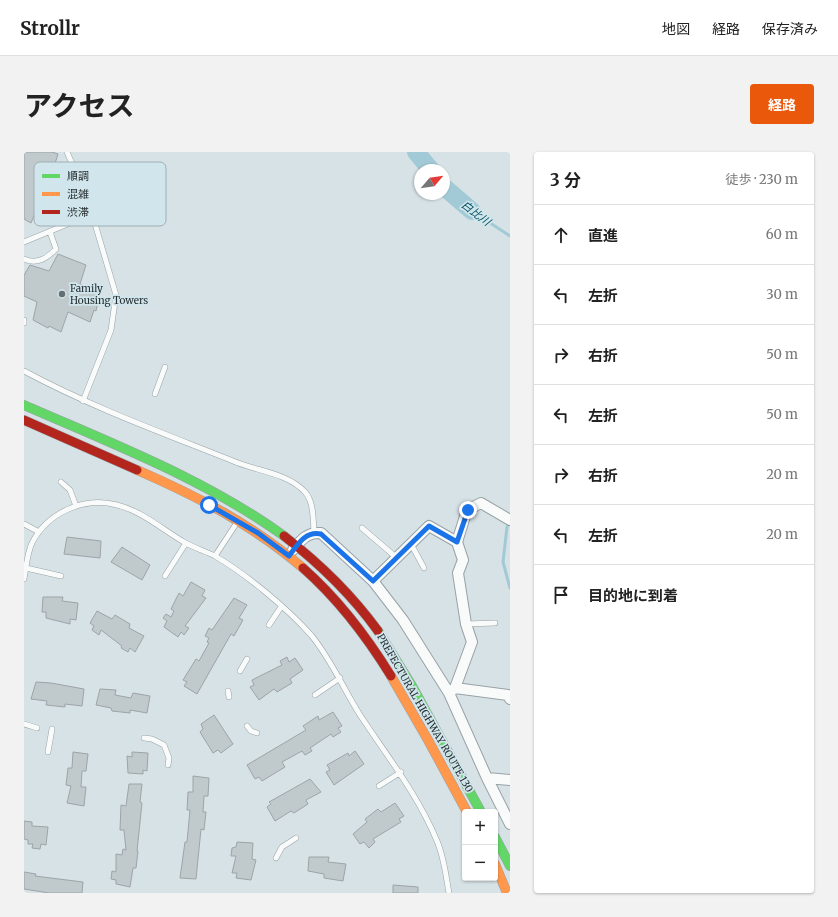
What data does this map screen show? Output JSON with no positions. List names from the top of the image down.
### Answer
{
  "streets": {
    "main road": ["PREFECTURAL HIGHWAY ROUTE 130"]
  },
  "water": ["白比川"],
  "places": ["Family Housing Towers"],
  "legend": ["順調", "混雑", "渋滞"],
  "north": "top right",
  "page": {
    "header": "Strollr",
    "nav": ["地図", "経路", "保存済み"],
    "title": "アクセス",
    "buttons": "経路",
    "heading": ["3 分", "徒歩 · 230 m"],
    "list": [
      ["直進", "60 m"],
      ["左折", "30 m"],
      ["右折", "50 m"],
      ["左折", "50 m"],
      ["右折", "20 m"],
      ["左折", "20 m"],
      "目的地に到着"
    ],
    "map_buttons": ["+", "−"]
  }
}
